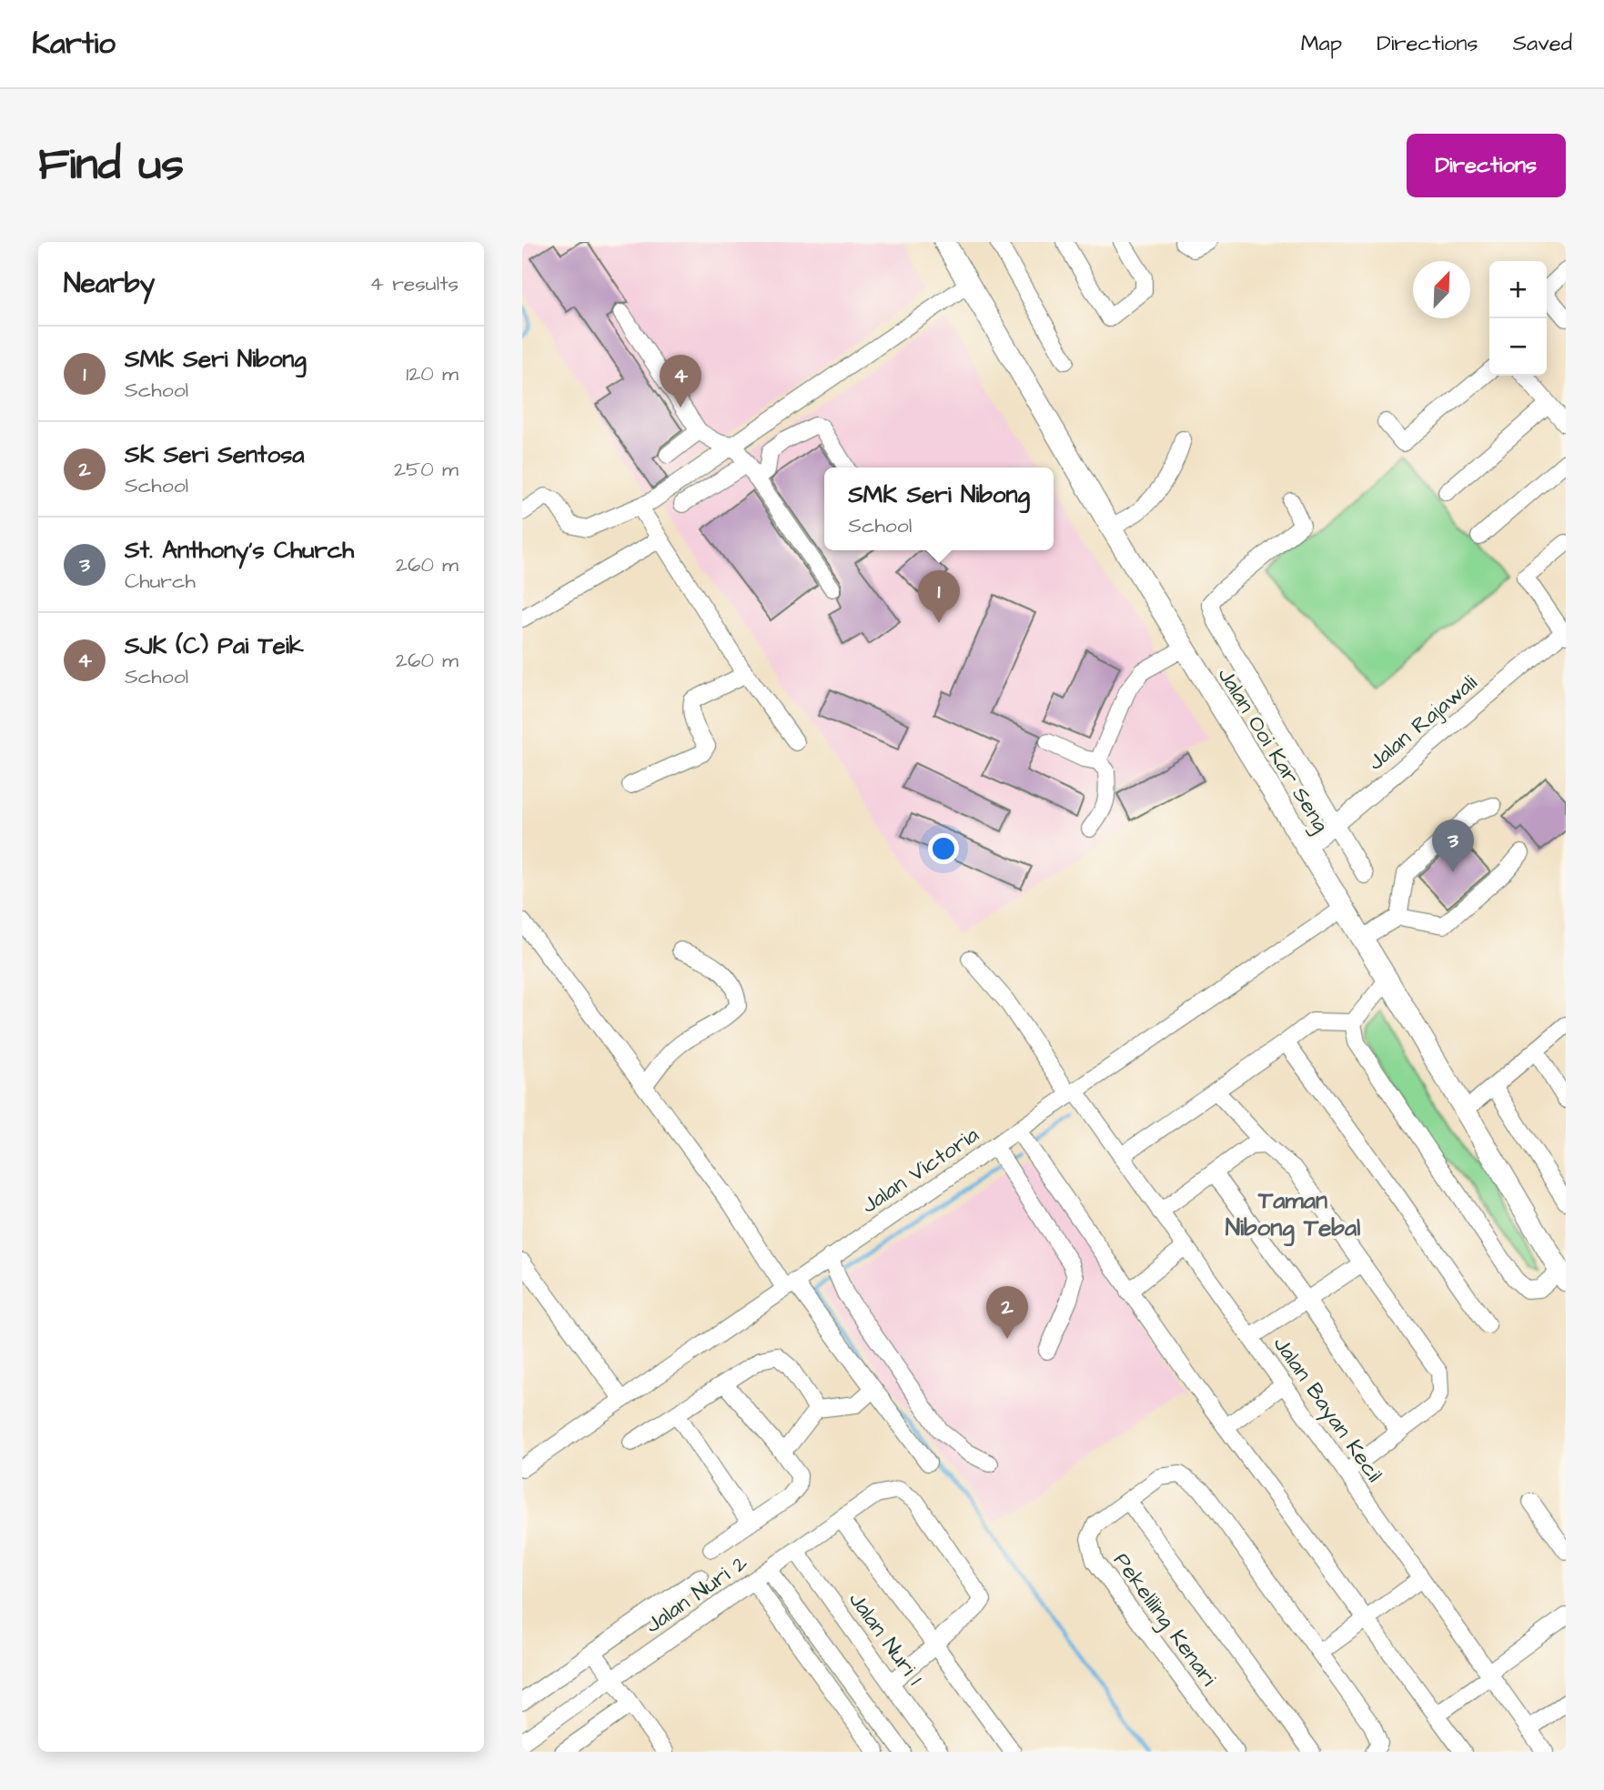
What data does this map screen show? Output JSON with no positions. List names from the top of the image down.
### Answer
{
  "streets": {
    "main road": ["Jalan Ooi Kar Seng"],
    "street": [
      "Jalan Rajawali",
      "Jalan Victoria",
      "Jalan Bayan Kecil",
      "Jalan Nuri 2",
      "Pekeliling Kenari",
      "Jalan Nuri 1"
    ]
  },
  "crossings": [
    ["Jalan Rajawali", "Jalan Ooi Kar Seng"],
    ["Jalan Ooi Kar Seng", "Jalan Victoria"],
    ["Jalan Victoria", "Jalan Bayan Kecil"],
    ["Jalan Nuri 2", "Jalan Nuri 1"]
  ],
  "districts": ["Taman Nibong Tebal"],
  "north": "top right",
  "page": {
    "header": "Kartio",
    "nav": ["Map", "Directions", "Saved"],
    "buttons": "Directions",
    "title": "Find us",
    "heading": ["Nearby", "4 results"],
    "map_buttons": ["+", "−"],
    "list": [
      {
        "mark": "1",
        "name": "SMK Seri Nibong",
        "note": "School",
        "value": "120 m"
      },
      {
        "mark": "2",
        "name": "SK Seri Sentosa",
        "note": "School",
        "value": "250 m"
      },
      {
        "mark": "3",
        "name": "St. Anthony's Church",
        "note": "Church",
        "value": "260 m"
      },
      {
        "mark": "4",
        "name": "SJK (C) Pai Teik",
        "note": "School",
        "value": "260 m"
      }
    ],
    "pins": [
      "4",
      "1",
      "3",
      "2"
    ],
    "popup": ["SMK Seri Nibong", "School"]
  }
}
